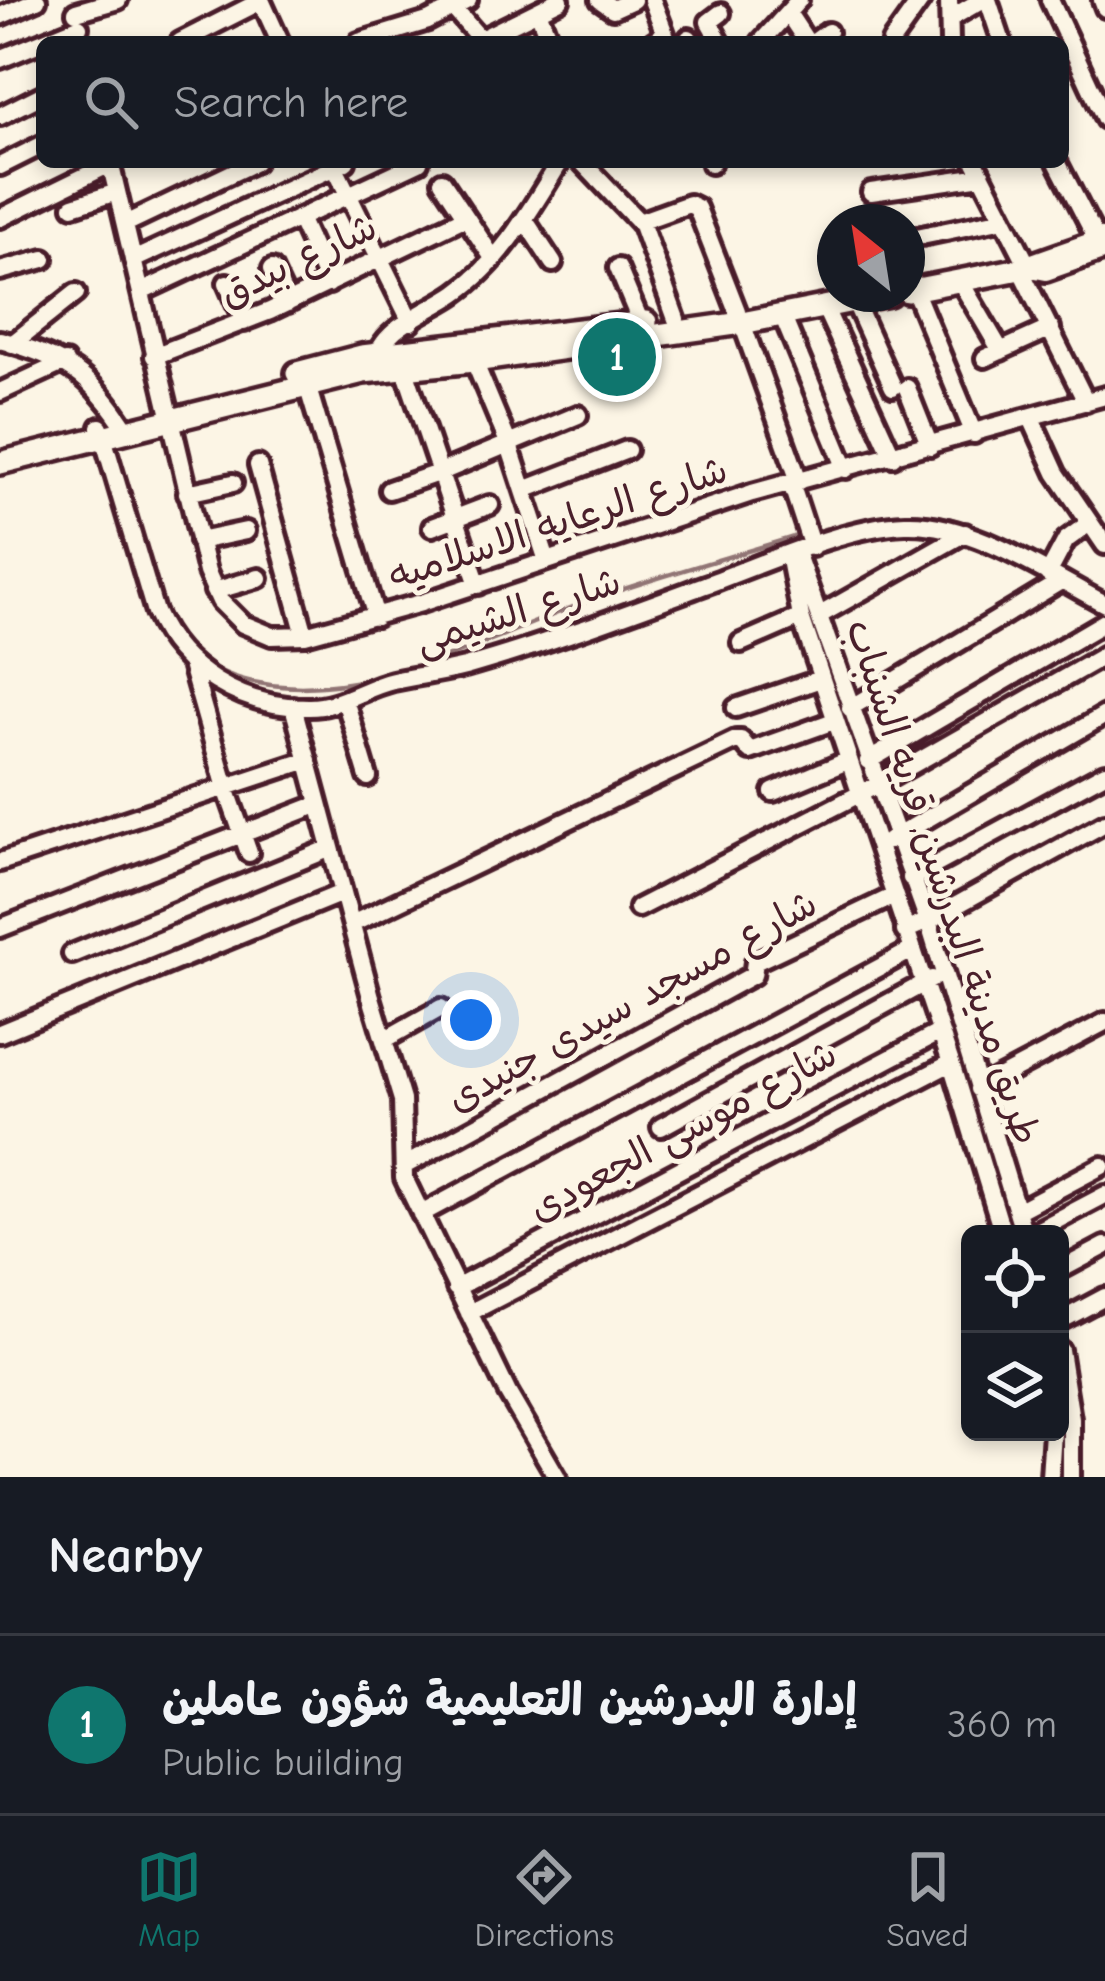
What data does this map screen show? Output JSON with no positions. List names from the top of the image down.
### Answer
{
  "streets": {
    "street": [
      "شارع بيدق",
      "شارع الرعايه الاسلاميه",
      "شارع الشيمى",
      "طريق مدينة البدرشين, قريه الشنباب",
      "شارع مسجد سيدى جنيدى",
      "شارع موسى الجعودى"
    ]
  },
  "crossings": [
    ["شارع بيدق", "شارع الرعايه الاسلاميه"],
    ["شارع الرعايه الاسلاميه", "طريق مدينة البدرشين, قريه الشنباب"],
    ["شارع الشيمى", "طريق مدينة البدرشين, قريه الشنباب"],
    ["طريق مدينة البدرشين, قريه الشنباب", "شارع مسجد سيدى جنيدى"],
    ["طريق مدينة البدرشين, قريه الشنباب", "شارع موسى الجعودى"]
  ],
  "north": "top left",
  "page": {
    "search": "Search here",
    "pins": "1",
    "heading": "Nearby",
    "list": [
      {
        "mark": "1",
        "name": "إدارة البدرشين التعليمية شؤون عاملين",
        "note": "Public building",
        "value": "360 m"
      }
    ],
    "nav": ["Map", "Directions", "Saved"]
  }
}
